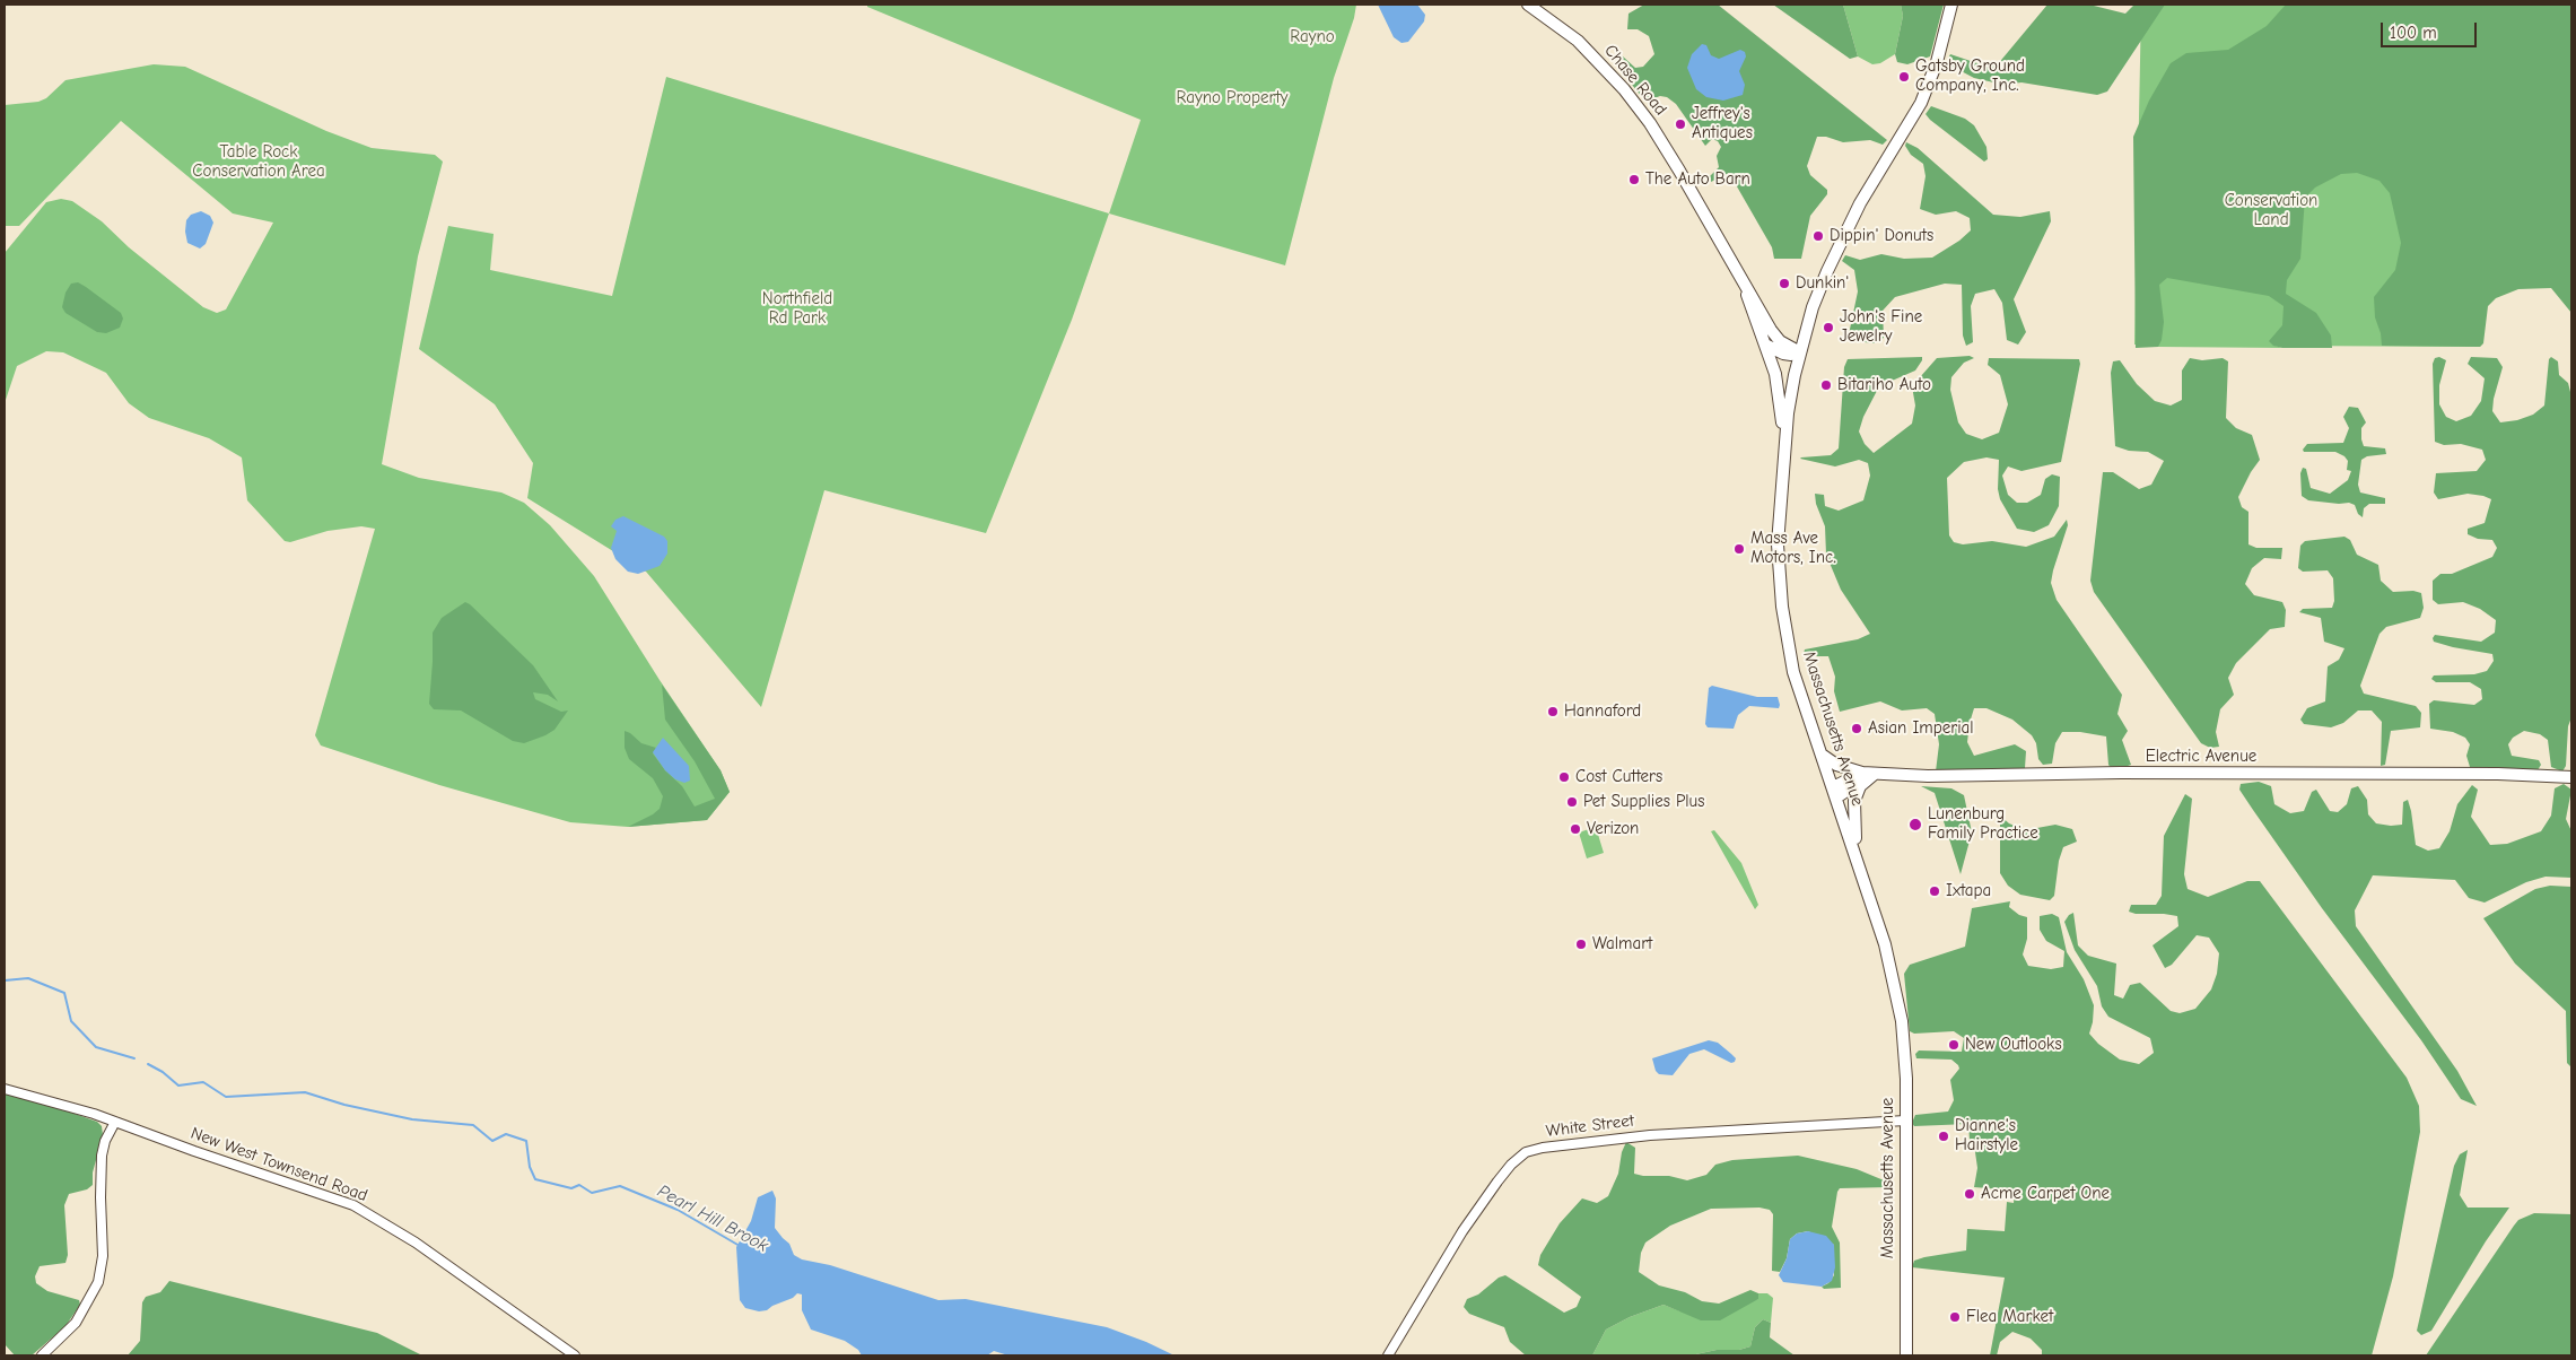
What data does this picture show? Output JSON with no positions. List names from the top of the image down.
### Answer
{
  "streets": {
    "main road": ["Chase Road", "Massachusetts Avenue", "Electric Avenue"],
    "street": ["White Street", "New West Townsend Road"]
  },
  "crossings": [
    ["Chase Road", "Massachusetts Avenue"],
    ["Massachusetts Avenue", "Electric Avenue"],
    ["Massachusetts Avenue", "White Street"]
  ],
  "water": ["Pearl Hill Brook"],
  "parks": [
    "Rayno",
    "Rayno Property",
    "Table Rock Conservation Area",
    "Conservation Land",
    "Northfield Rd Park"
  ],
  "places": [
    "Gatsby Ground Company, Inc.",
    "Jeffrey's Antiques",
    "The Auto Barn",
    "Dippin' Donuts",
    "Dunkin'",
    "John's Fine Jewelry",
    "Bitariho Auto",
    "Mass Ave Motors, Inc.",
    "Hannaford",
    "Asian Imperial",
    "Cost Cutters",
    "Pet Supplies Plus",
    "Lunenburg Family Practice",
    "Verizon",
    "Ixtapa",
    "Walmart",
    "New Outlooks",
    "Dianne's Hairstyle",
    "Acme Carpet One",
    "Flea Market"
  ],
  "scale_bar": "100 m"
}
